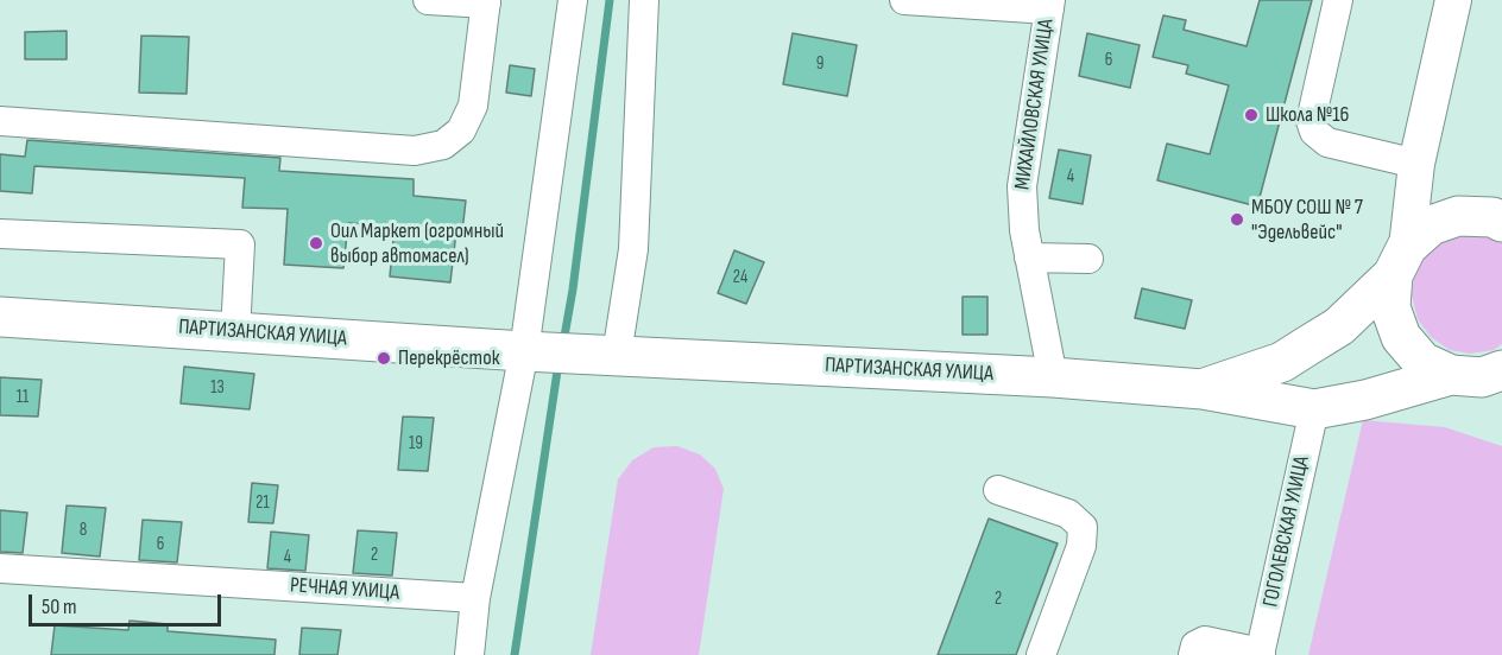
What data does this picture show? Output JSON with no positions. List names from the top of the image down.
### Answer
{
  "streets": {
    "highway": ["ПАРТИЗАНСКАЯ УЛИЦА"],
    "street": ["МИХАЙЛОВСКАЯ УЛИЦА", "ГОГОЛЕВСКАЯ УЛИЦА", "РЕЧНАЯ УЛИЦА"]
  },
  "crossings": [
    ["МИХАЙЛОВСКАЯ УЛИЦА", "ПАРТИЗАНСКАЯ УЛИЦА"],
    ["ПАРТИЗАНСКАЯ УЛИЦА", "ГОГОЛЕВСКАЯ УЛИЦА"]
  ],
  "places": [
    "Школа №16",
    "МБОУ СОШ № 7 \"Эдельвейс\"",
    "Оил Маркет (огромный выбор автомасел)",
    "Перекрёсток"
  ],
  "house_numbers": [
    "6",
    "9",
    "4",
    "24",
    "13",
    "11",
    "19",
    "21",
    "8",
    "6",
    "2",
    "4",
    "2"
  ],
  "scale_bar": "50 m"
}
